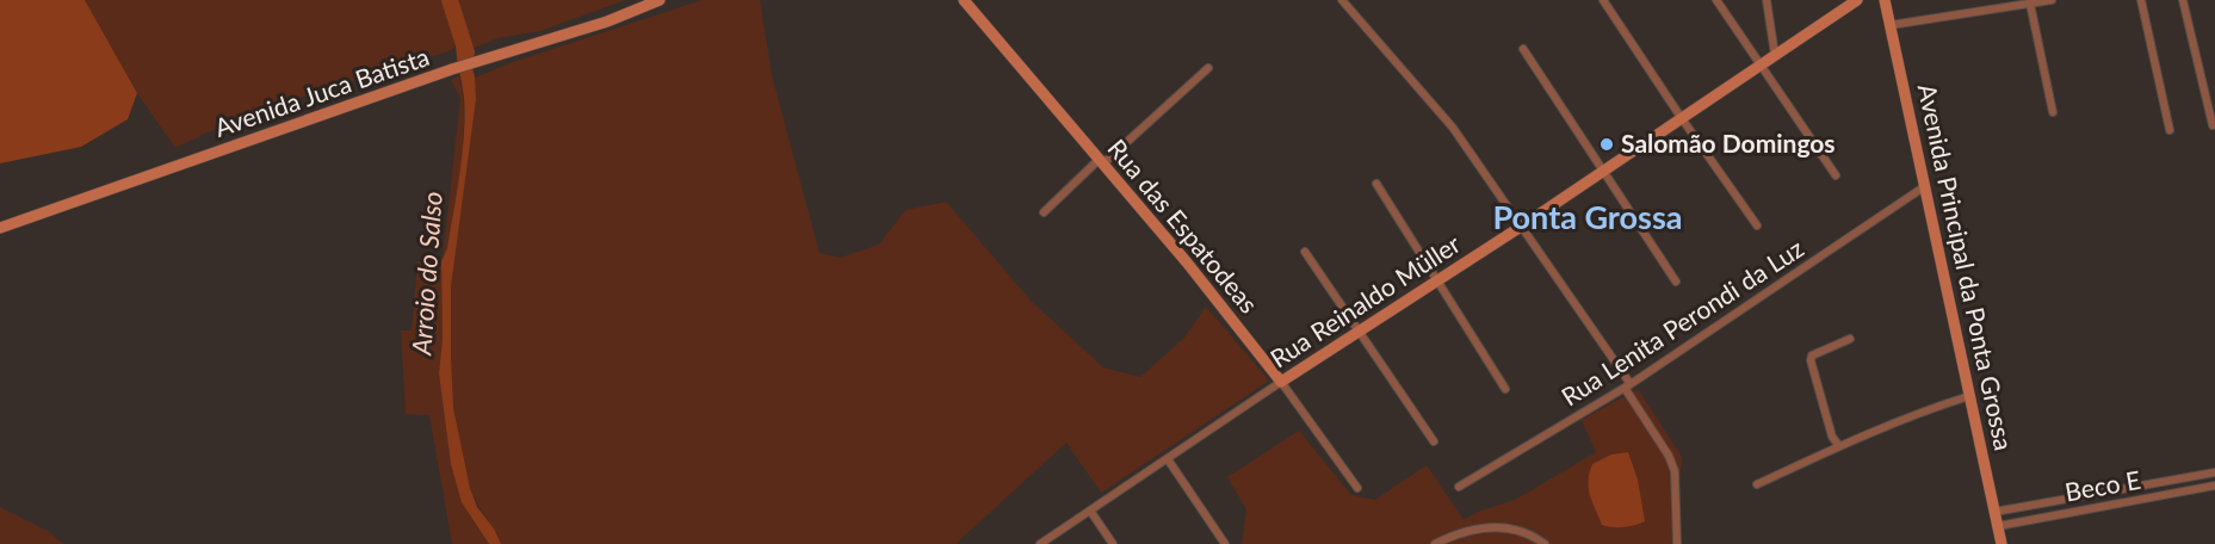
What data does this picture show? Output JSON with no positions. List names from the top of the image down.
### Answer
{
  "streets": {
    "main road": [
      "Avenida Juca Batista",
      "Rua das Espatodeas",
      "Avenida Principal da Ponta Grossa",
      "Rua Reinaldo Müller"
    ],
    "street": ["Rua Lenita Perondi da Luz", "Beco E"]
  },
  "crossings": [
    ["Rua das Espatodeas", "Rua Reinaldo Müller"],
    ["Avenida Principal da Ponta Grossa", "Rua Lenita Perondi da Luz"],
    ["Avenida Principal da Ponta Grossa", "Beco E"]
  ],
  "districts": ["Ponta Grossa"],
  "water": ["Arroio do Salso"],
  "places": ["Salomão Domingos"]
}
